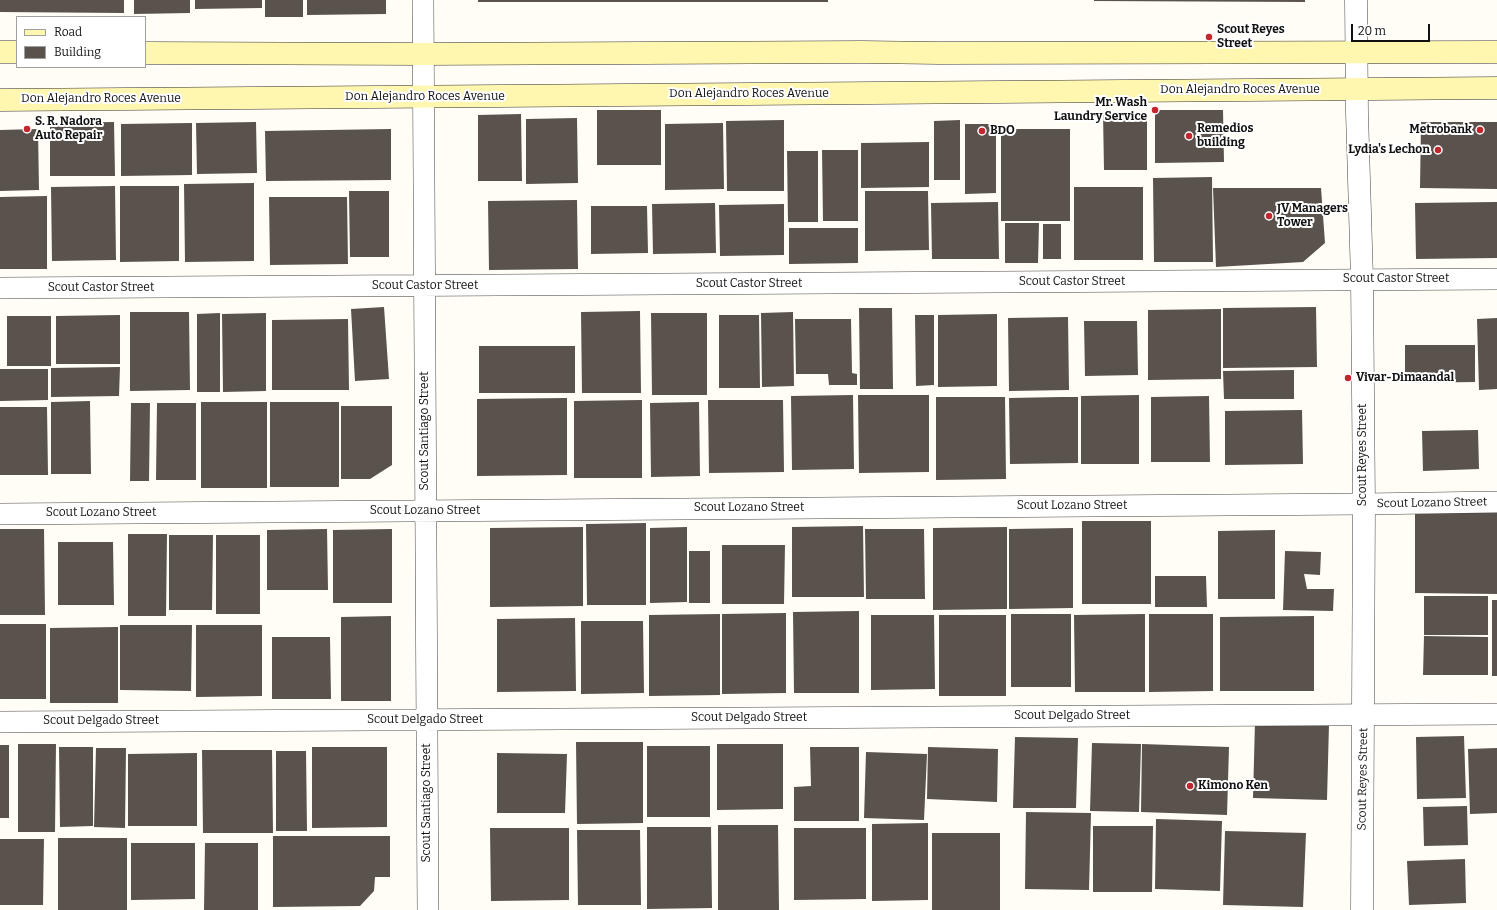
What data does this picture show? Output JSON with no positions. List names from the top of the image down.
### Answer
{
  "streets": {
    "main road": ["Don Alejandro Roces Avenue"],
    "street": [
      "Scout Castor Street",
      "Scout Santiago Street",
      "Scout Reyes Street",
      "Scout Lozano Street",
      "Scout Delgado Street"
    ]
  },
  "crossings": [
    ["Don Alejandro Roces Avenue", "Scout Santiago Street"],
    ["Don Alejandro Roces Avenue", "Scout Reyes Street"],
    ["Scout Castor Street", "Scout Santiago Street"],
    ["Scout Castor Street", "Scout Reyes Street"],
    ["Scout Santiago Street", "Scout Lozano Street"],
    ["Scout Santiago Street", "Scout Delgado Street"],
    ["Scout Reyes Street", "Scout Lozano Street"],
    ["Scout Reyes Street", "Scout Delgado Street"]
  ],
  "places": [
    "Scout Reyes Street",
    "Mr. Wash Laundry Service",
    "S. R. Nadora Auto Repair",
    "Metrobank",
    "BDO",
    "Remedios building",
    "Lydia's Lechon",
    "JV Managers Tower",
    "Vivar-Dimaandal",
    "Kimono Ken"
  ],
  "legend": ["Road", "Building"],
  "scale_bar": "20 m"
}
